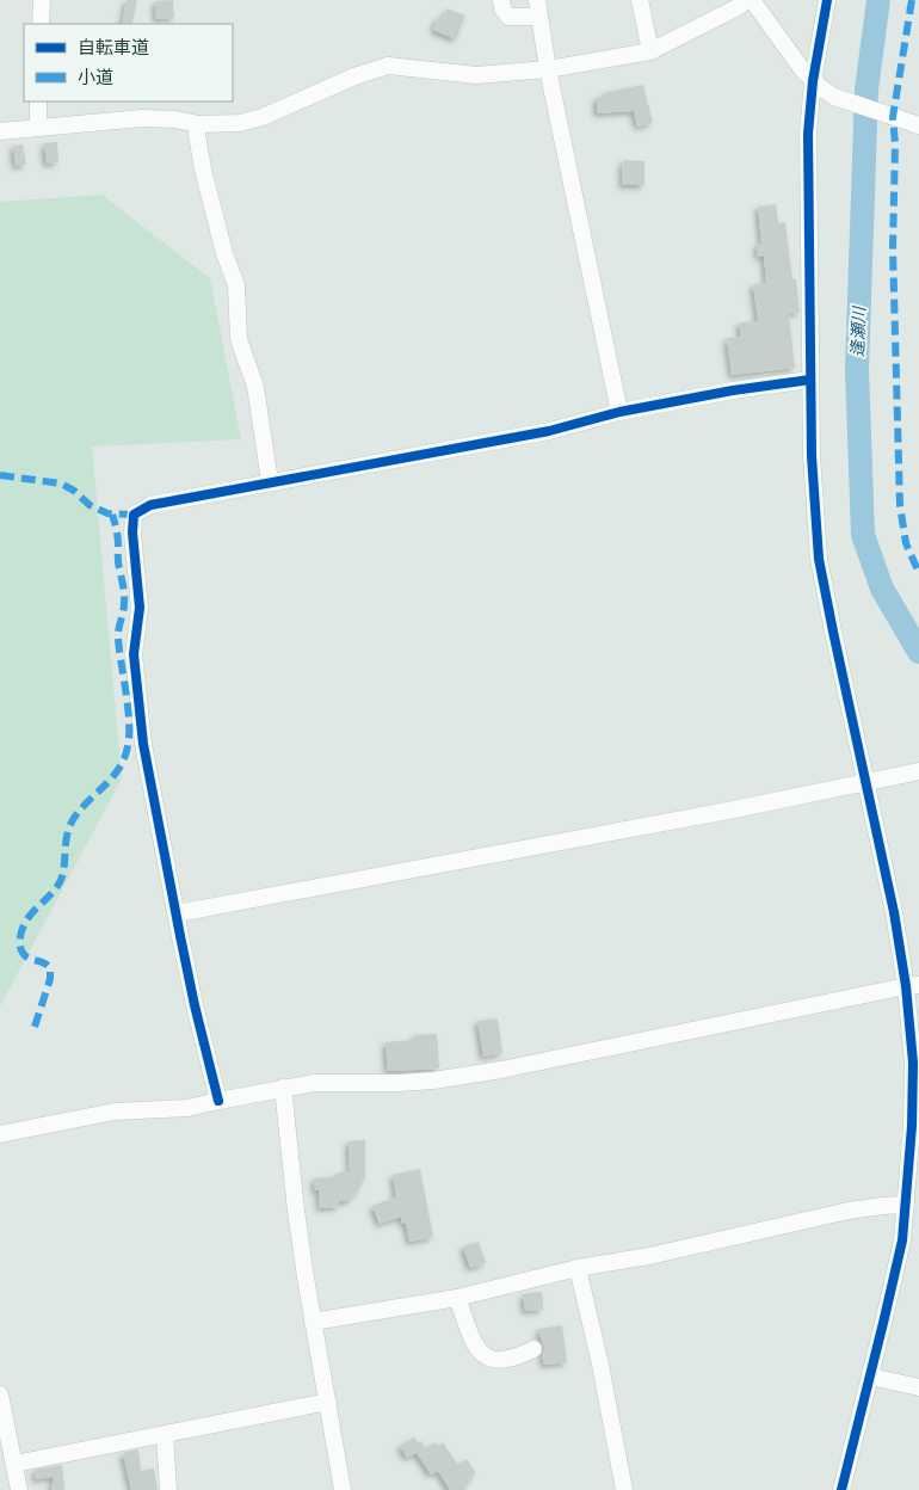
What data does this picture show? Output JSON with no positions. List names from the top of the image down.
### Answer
{
  "water": ["逢瀬川"],
  "legend": ["自転車道", "小道"]
}
